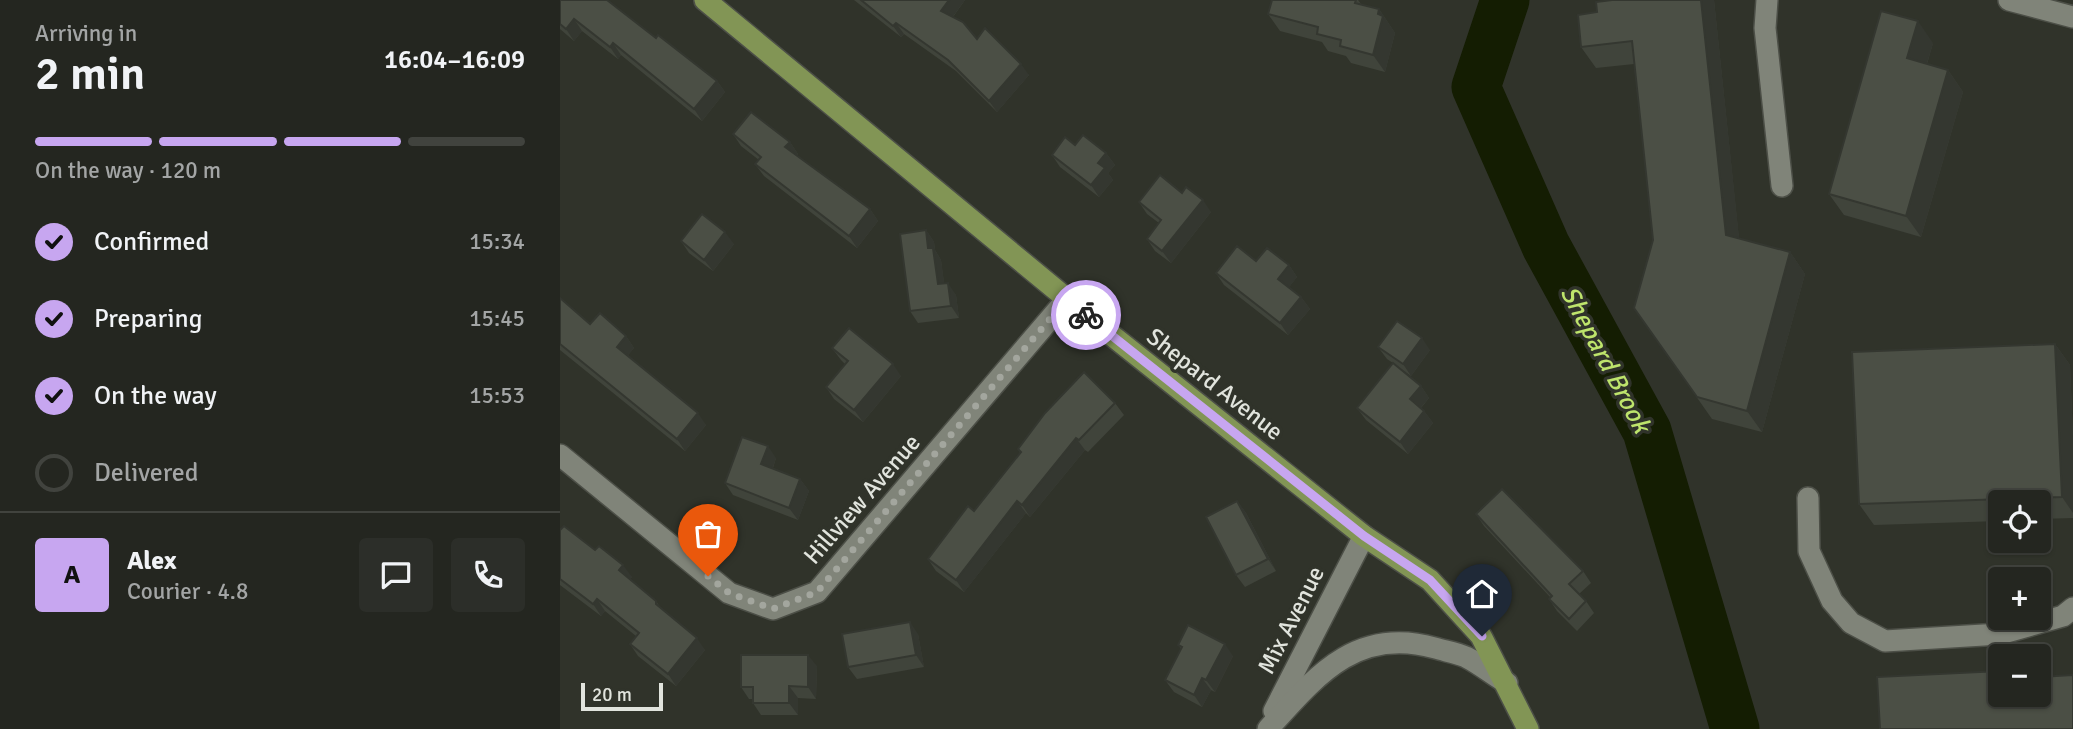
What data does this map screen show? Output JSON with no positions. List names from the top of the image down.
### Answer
{
  "streets": {
    "main road": ["Shepard Avenue"],
    "street": ["Hillview Avenue", "Mix Avenue"]
  },
  "crossings": [
    ["Shepard Avenue", "Hillview Avenue"],
    ["Shepard Avenue", "Mix Avenue"]
  ],
  "water": ["Shepard Brook"],
  "scale_bar": "20 m",
  "page": {
    "heading": ["2 min", "Arriving in", "16:04–16:09"],
    "panel": ["Alex", "Courier · 4.8"],
    "bar": "On the way · 120 m",
    "list": [
      ["Confirmed", "15:34"],
      ["Preparing", "15:45"],
      ["On the way", "15:53"],
      "Delivered"
    ],
    "map_buttons": ["+", "−"],
    "round": "A",
    "scale": "20 m"
  }
}
